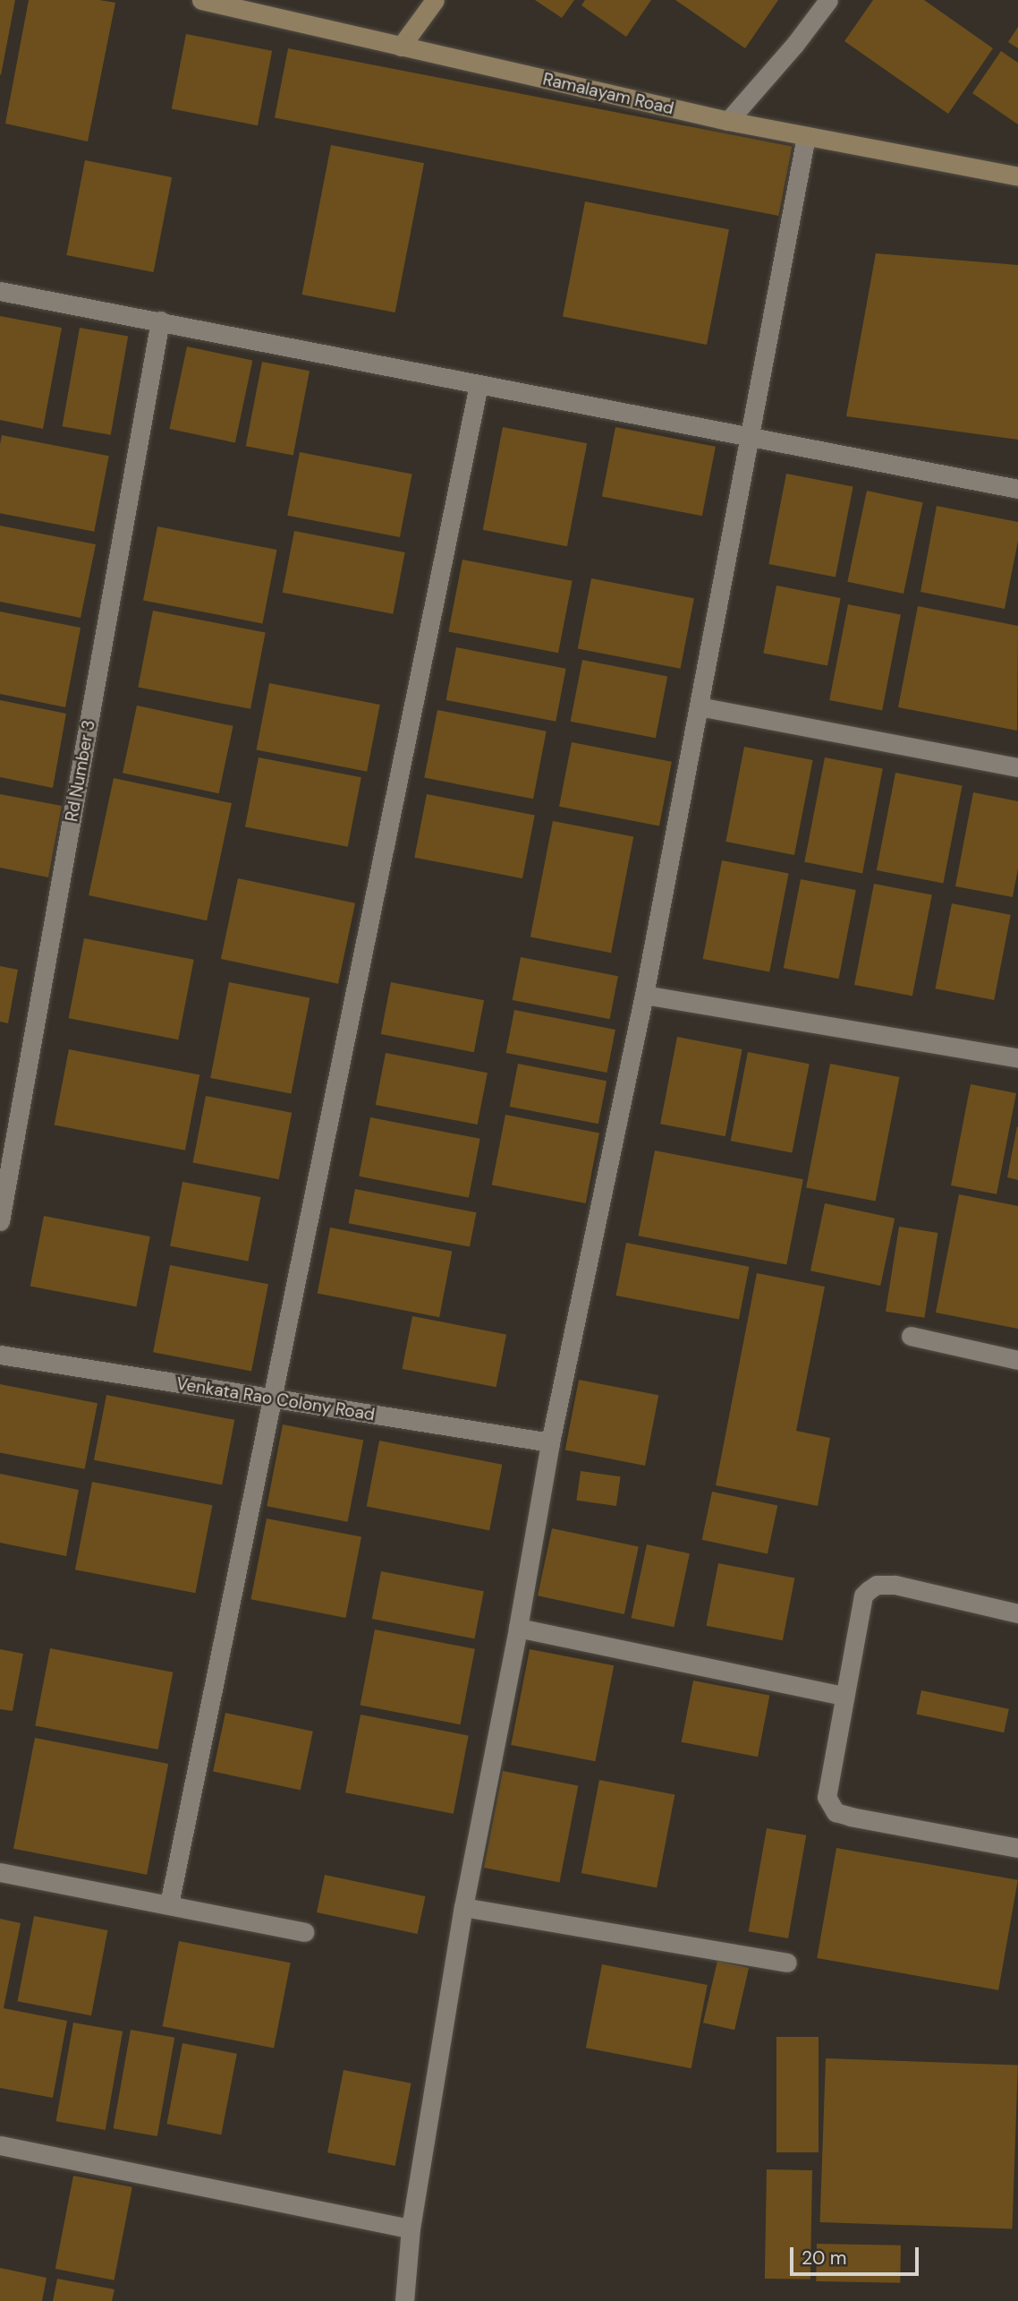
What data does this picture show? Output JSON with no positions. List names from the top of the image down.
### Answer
{
  "streets": {
    "street": ["Ramalayam Road", "Rd Number 3", "Venkata Rao Colony Road"]
  },
  "scale_bar": "20 m"
}
